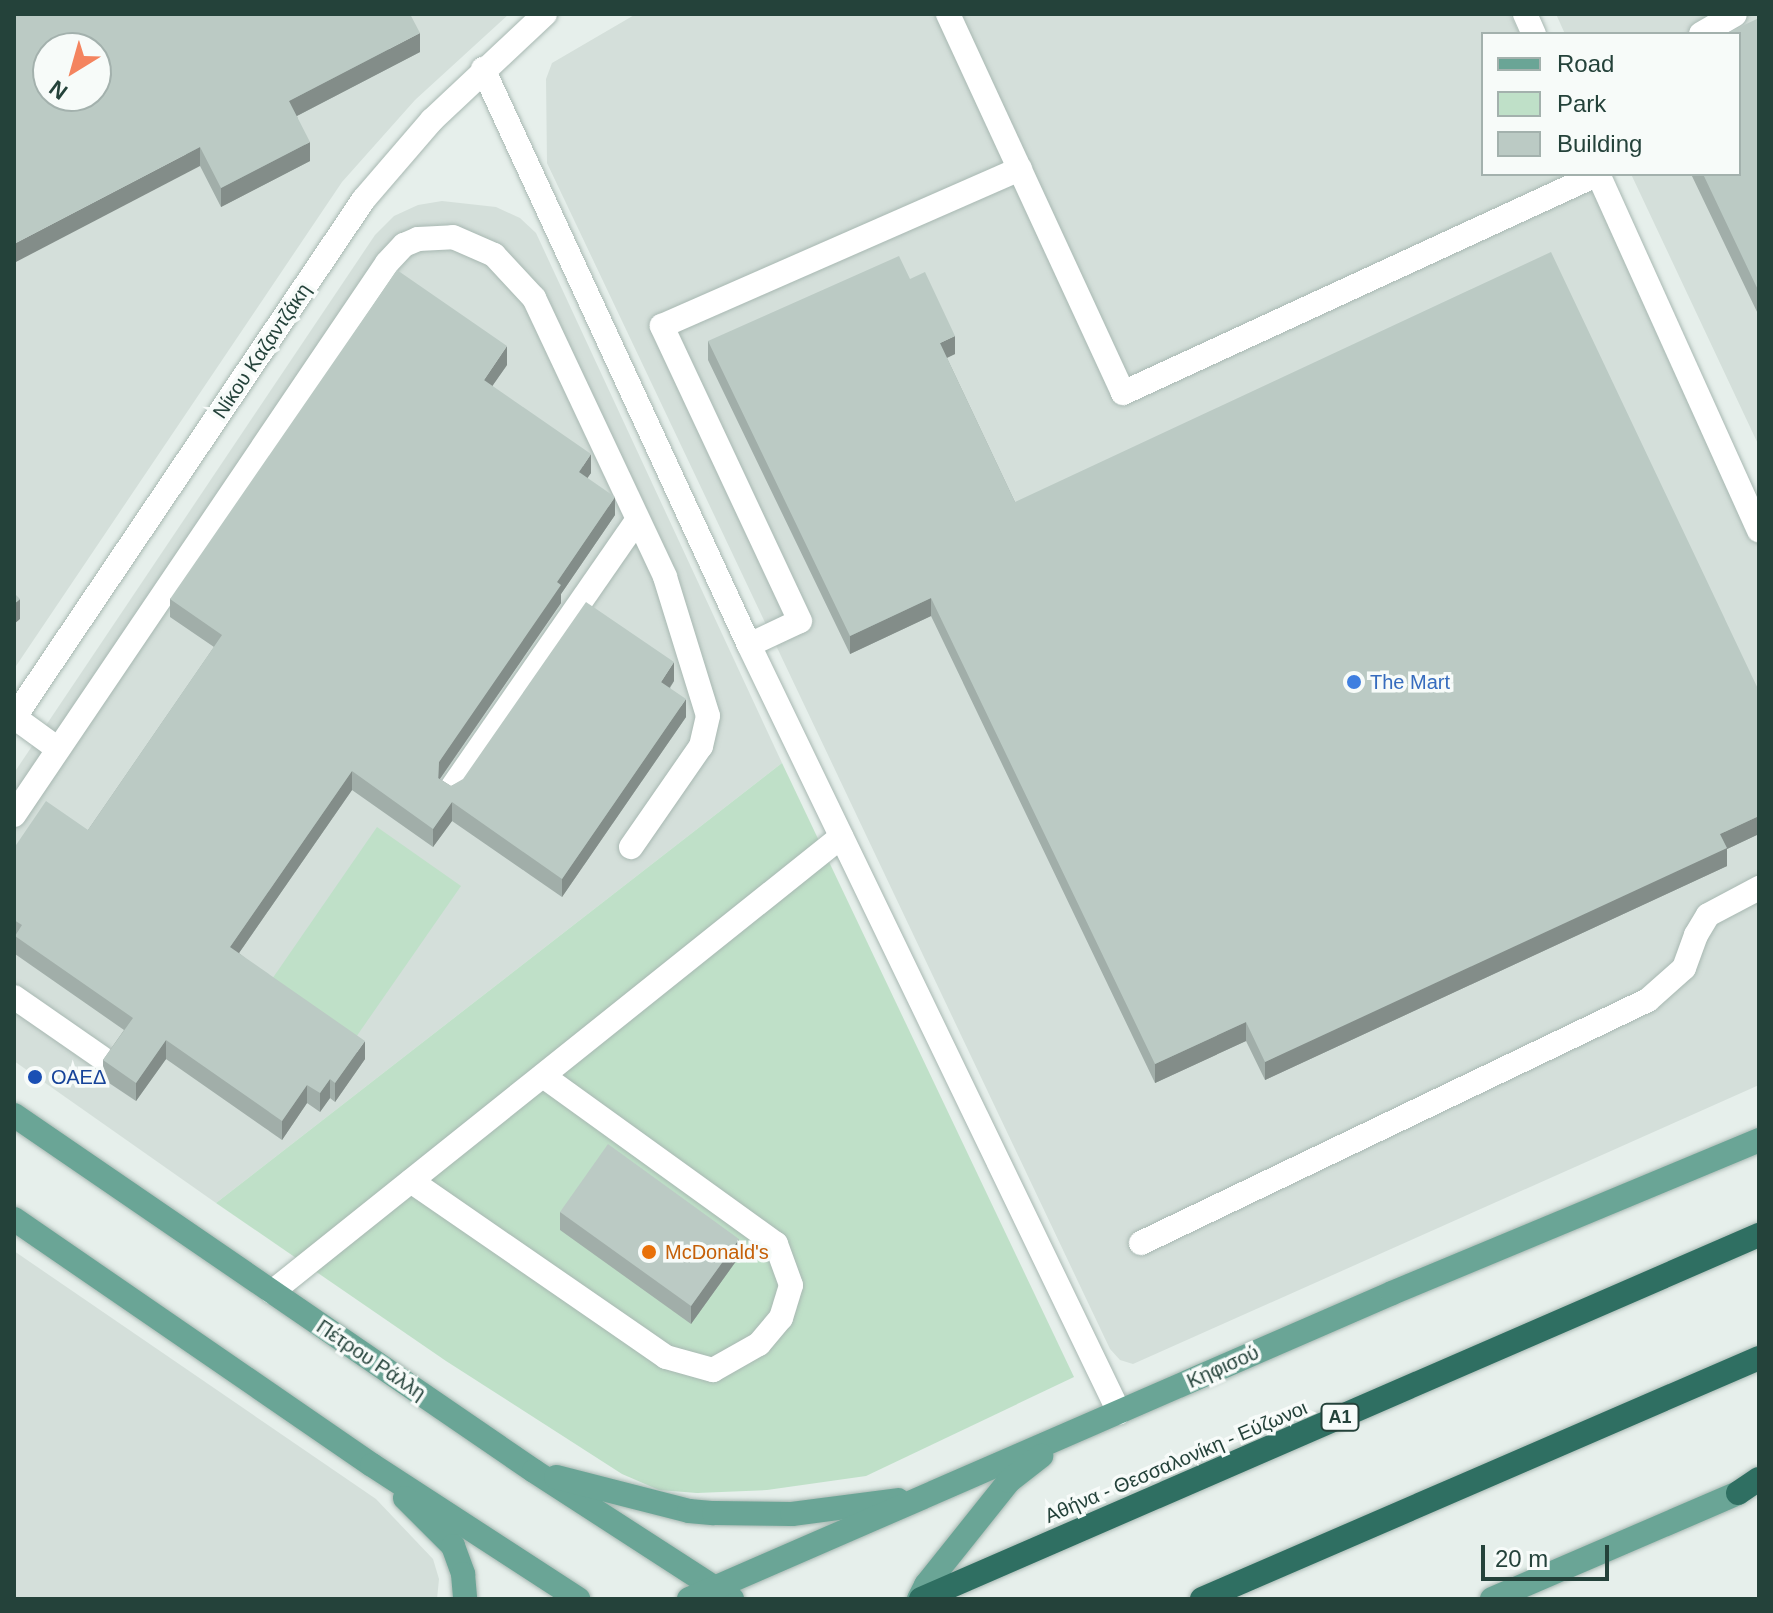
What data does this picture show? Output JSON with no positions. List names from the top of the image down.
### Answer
{
  "streets": {
    "highway": ["Α1", "Αθήνα - Θεσσαλονίκη - Εύζωνοι"],
    "main road": ["Πέτρου Ράλλη", "Κηφισού"],
    "street": ["Νίκου Καζαντζάκη"]
  },
  "crossings": [
    ["Πέτρου Ράλλη", "Κηφισού"]
  ],
  "places": ["The Mart", "ΟΑΕΔ", "McDonald's"],
  "legend": ["Road", "Park", "Building"],
  "scale_bar": "20 m",
  "north": "bottom left"
}
